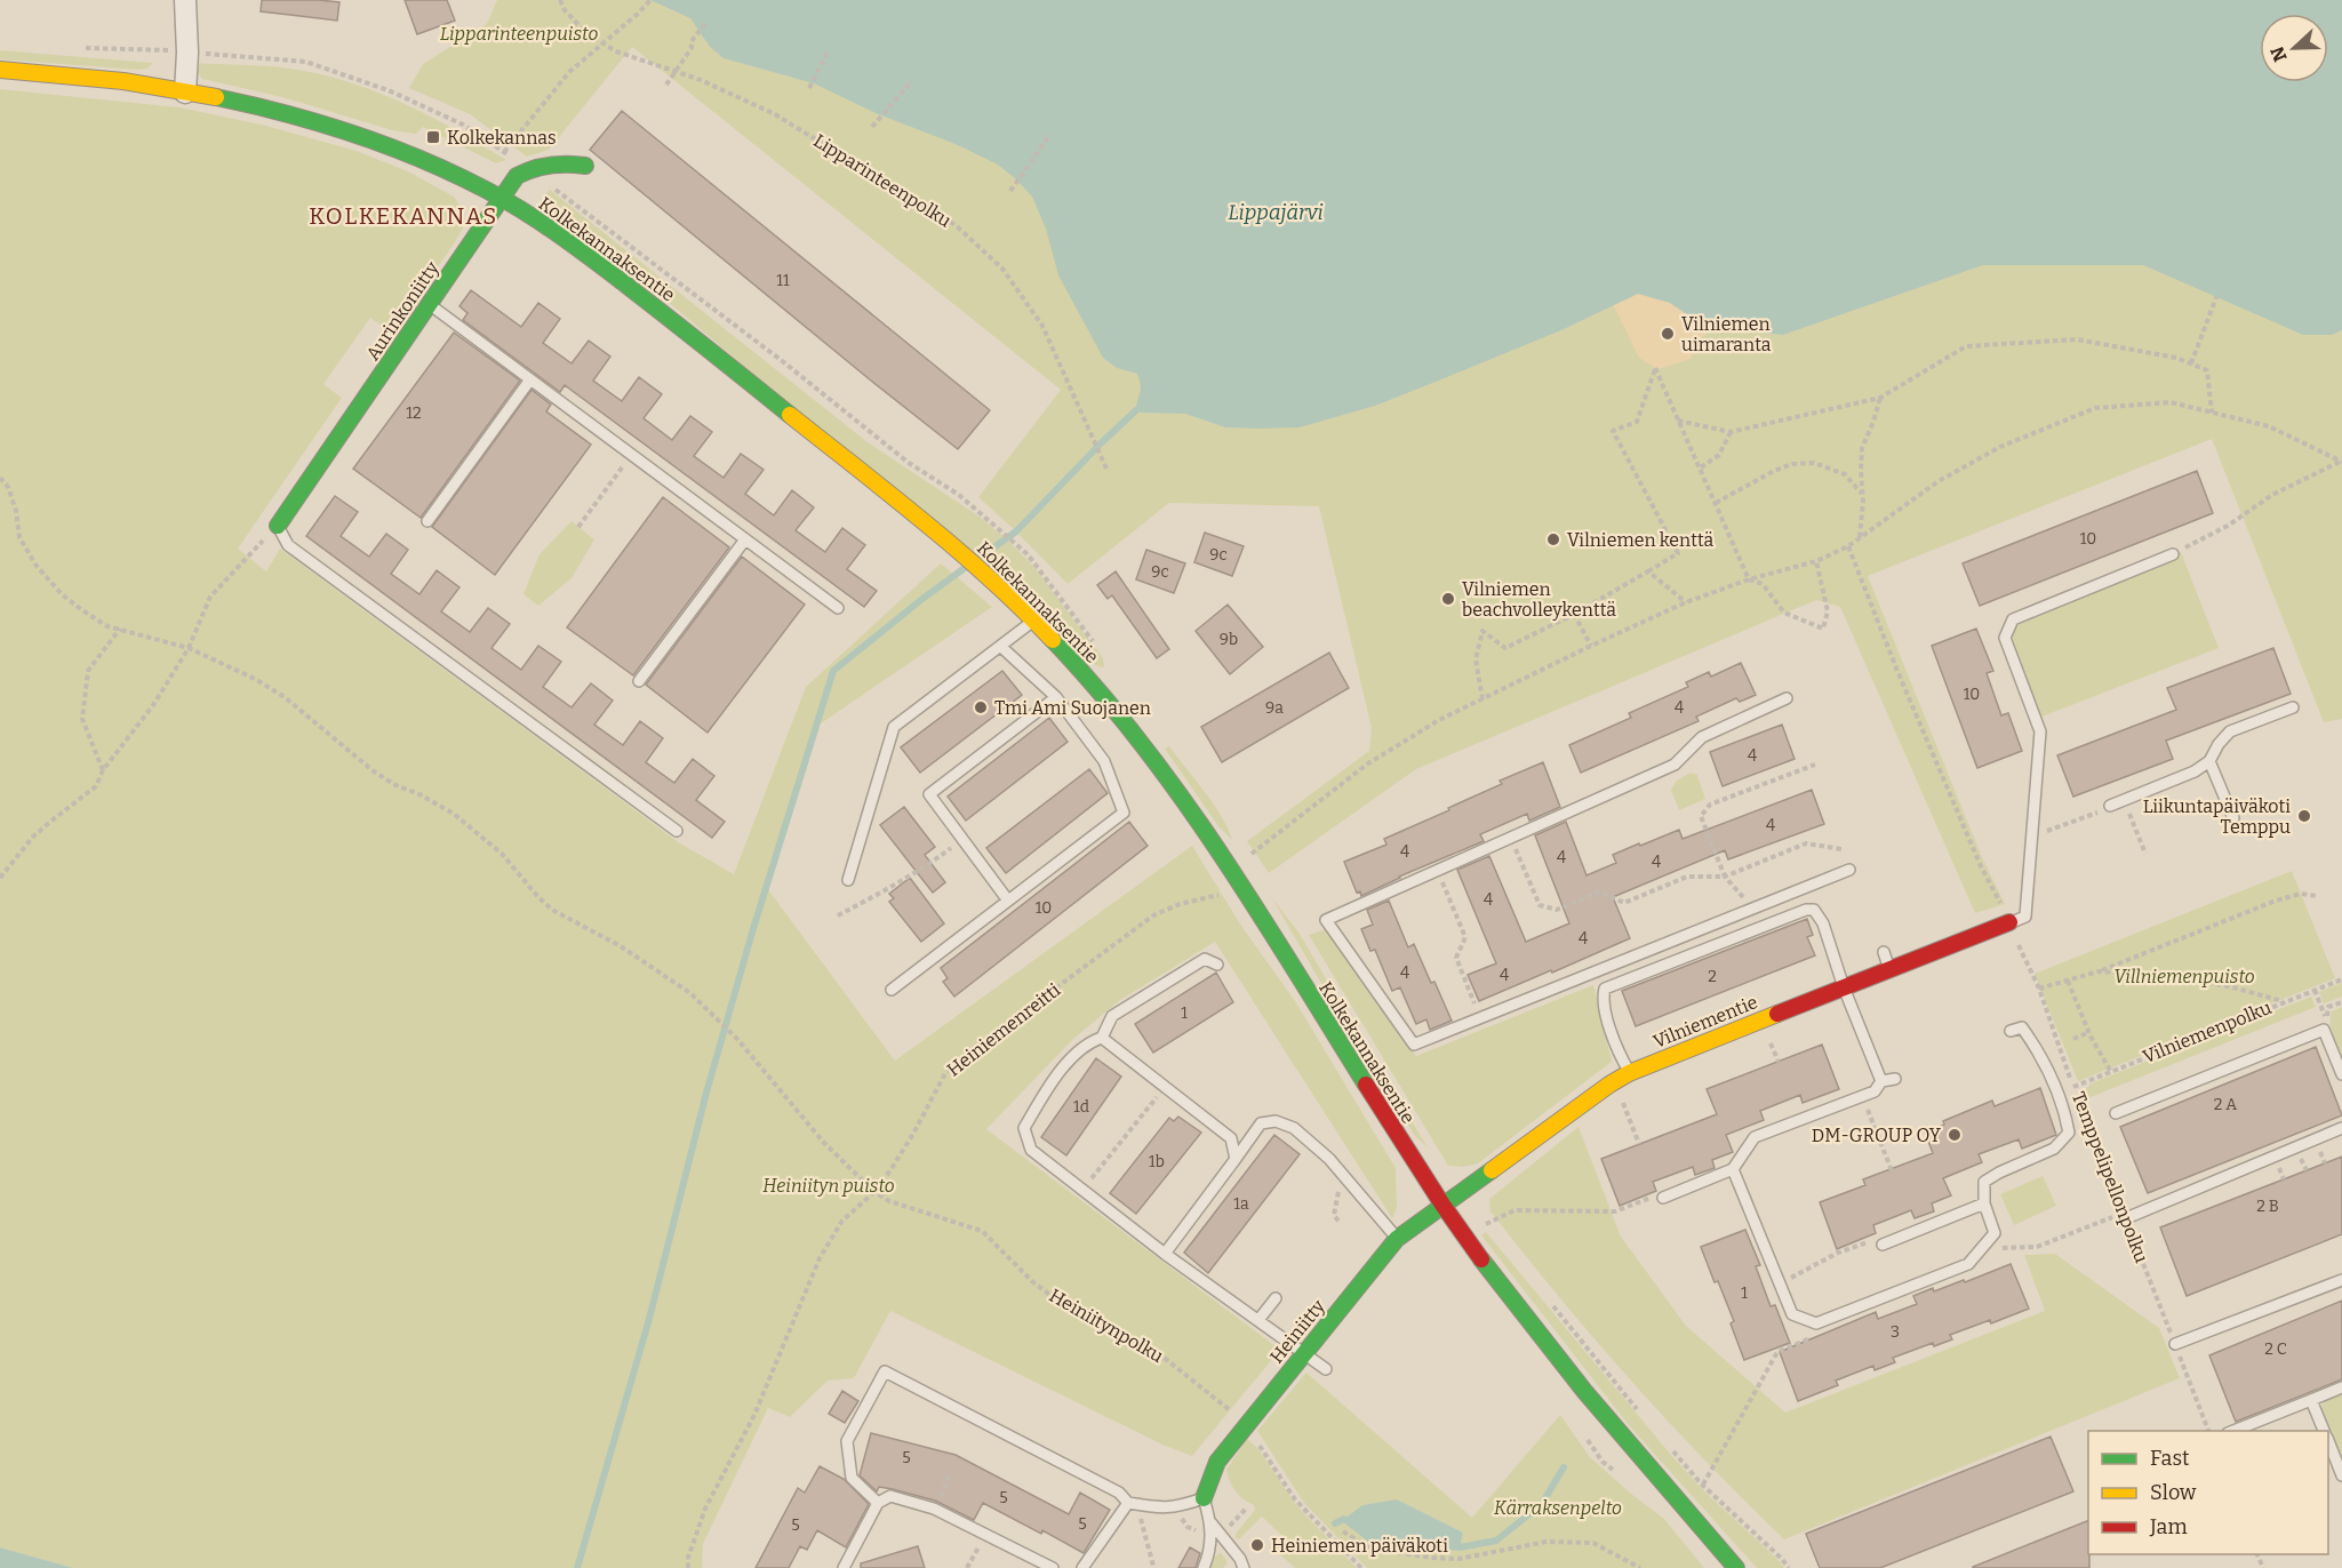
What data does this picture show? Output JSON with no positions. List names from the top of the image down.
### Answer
{
  "streets": {
    "main road": [
      "Kolkekannaksentie",
      "Aurinkoniitty",
      "Vilniementie",
      "Heiniitty"
    ],
    "path": [
      "Lipparinteenpolku",
      "Heiniemenreitti",
      "Vilniemenpolku",
      "Temppelipellonpolku",
      "Heiniitynpolku"
    ]
  },
  "crossings": [
    ["Kolkekannaksentie", "Aurinkoniitty"],
    ["Kolkekannaksentie", "Vilniementie"],
    ["Kolkekannaksentie", "Heiniemenreitti"],
    ["Kolkekannaksentie", "Heiniitty"],
    ["Vilniementie", "Temppelipellonpolku"],
    ["Vilniementie", "Heiniitty"],
    ["Heiniemenreitti", "Heiniitynpolku"],
    ["Vilniemenpolku", "Temppelipellonpolku"],
    ["Heiniitynpolku", "Heiniitty"]
  ],
  "districts": ["KOLKEKANNAS"],
  "water": ["Lippajärvi"],
  "parks": [
    "Lipparinteenpuisto",
    "Villniemenpuisto",
    "Heiniityn puisto",
    "Kärraksenpelto"
  ],
  "places": {
    "transit": ["Kolkekannas"],
    "other": [
      "Vilniemen uimaranta",
      "Vilniemen kenttä",
      "Vilniemen beachvolleykenttä",
      "Tmi Ami Suojanen",
      "Liikuntapäiväkoti Temppu",
      "DM-GROUP OY",
      "Heiniemen päiväkoti"
    ]
  },
  "house_numbers": [
    "11",
    "12",
    "10",
    "9c",
    "9c",
    "9b",
    "10",
    "9a",
    "4",
    "4",
    "4",
    "4",
    "4",
    "4",
    "4",
    "10",
    "4",
    "4",
    "4",
    "2",
    "1",
    "2 A",
    "1d",
    "1b",
    "1a",
    "2 B",
    "1",
    "3",
    "2 C",
    "5",
    "5",
    "5",
    "5"
  ],
  "legend": ["Fast", "Slow", "Jam"],
  "north": "left"
}
